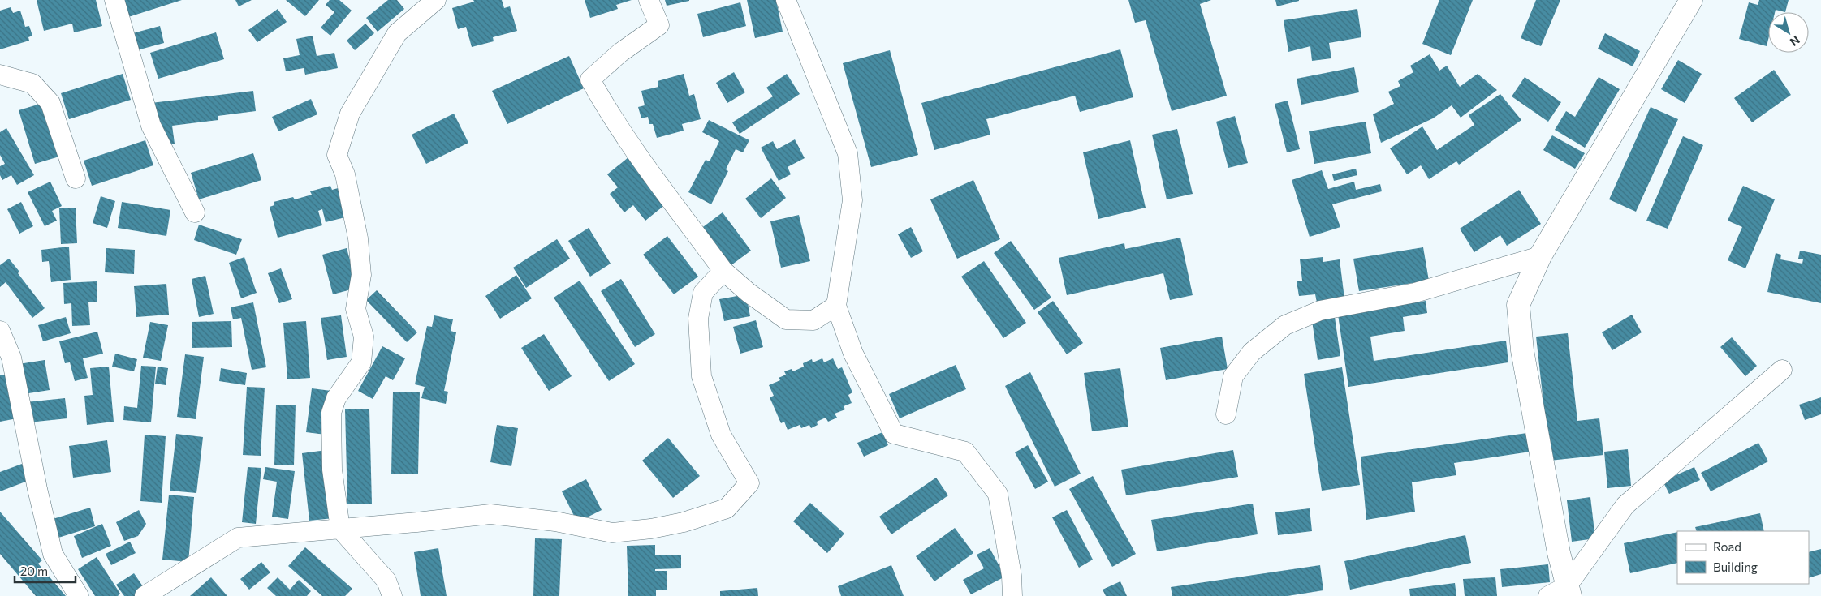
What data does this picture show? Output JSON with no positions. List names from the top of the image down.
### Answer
{
  "legend": ["Road", "Building"],
  "scale_bar": "20 m",
  "north": "bottom right"
}
